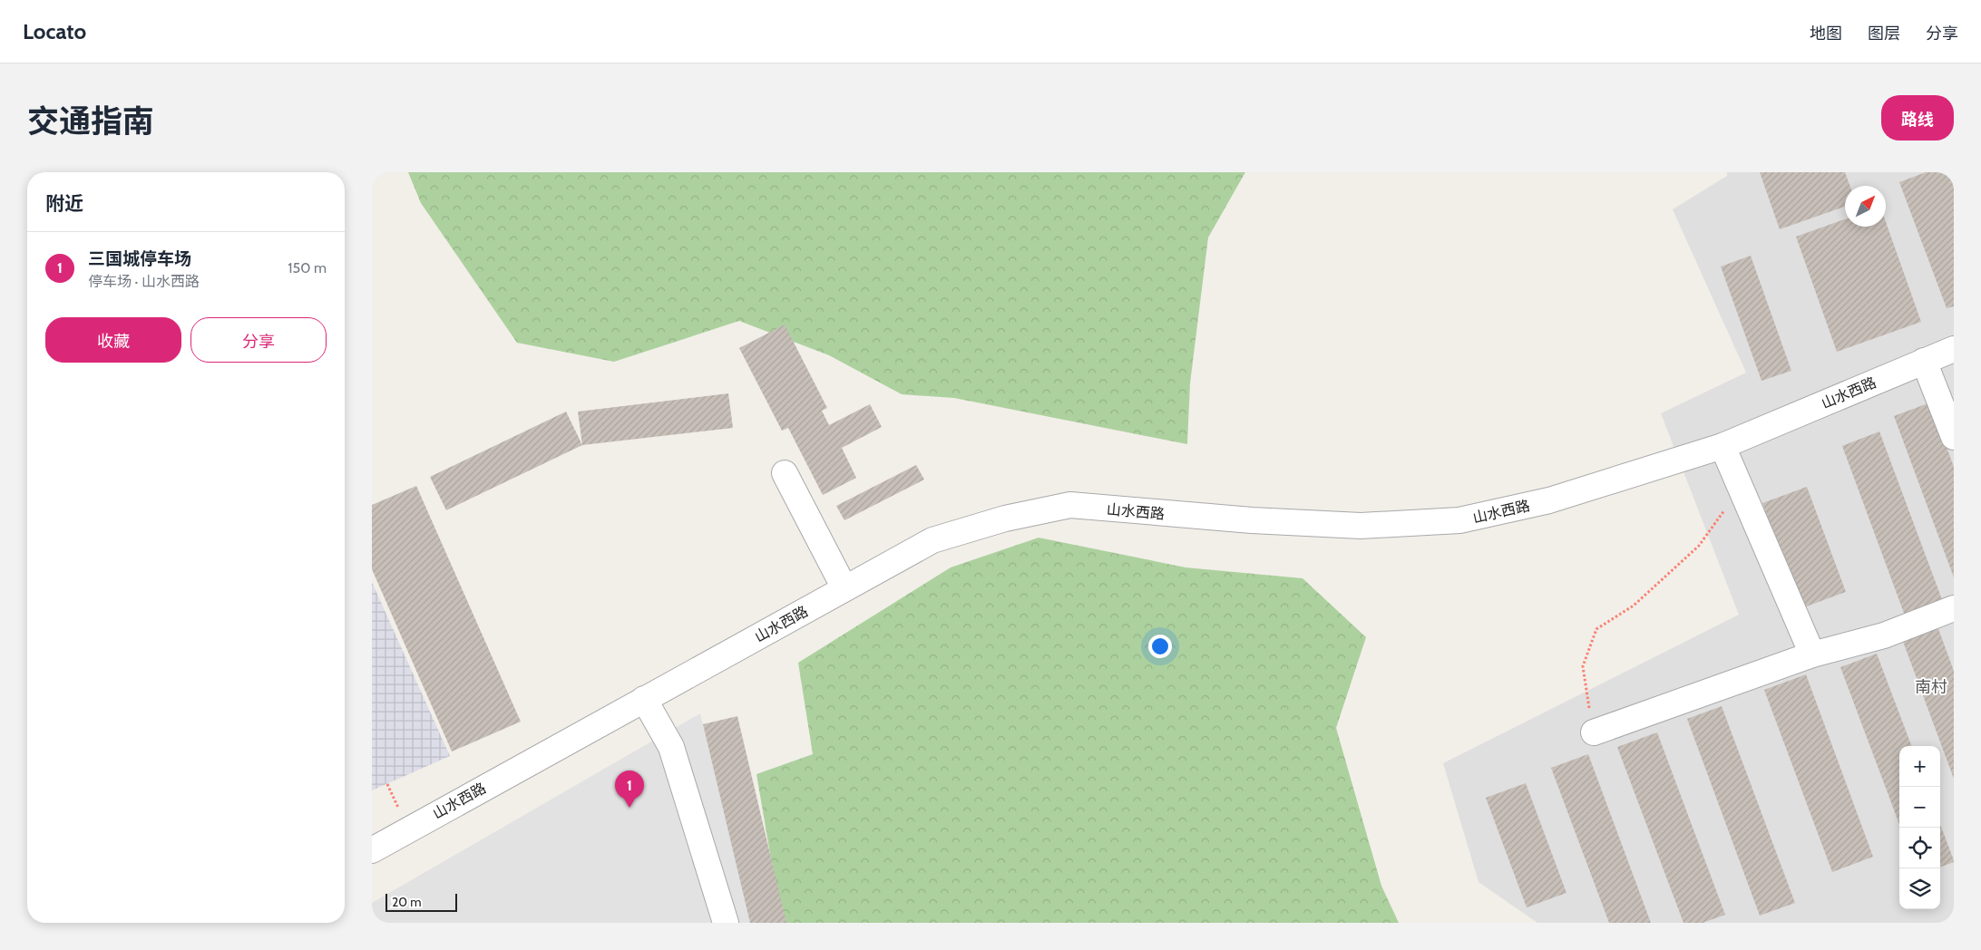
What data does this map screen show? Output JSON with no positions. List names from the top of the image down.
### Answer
{
  "streets": {
    "street": ["山水西路"]
  },
  "districts": ["南村"],
  "scale_bar": "20 m",
  "north": "top right",
  "page": {
    "header": "Locato",
    "nav": ["地图", "图层", "分享"],
    "title": "交通指南",
    "buttons": [
      "路线",
      ["收藏", "分享"]
    ],
    "heading": "附近",
    "list": [
      {
        "mark": "1",
        "name": "三国城停车场",
        "note": "停车场 · 山水西路",
        "value": "150 m"
      }
    ],
    "map_buttons": ["+", "−"],
    "pins": "1",
    "scale": "20 m"
  }
}
